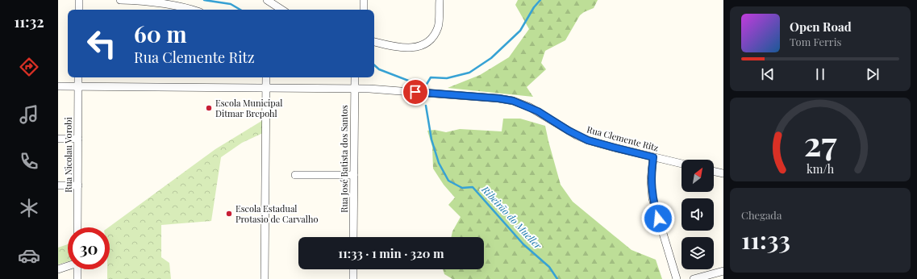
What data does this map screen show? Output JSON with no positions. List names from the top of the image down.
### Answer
{
  "streets": {
    "street": ["Rua Clemente Ritz", "Rua Nicolau Vorobi", "Rua José Batista dos Santos"]
  },
  "crossings": [
    ["Rua Clemente Ritz", "Rua Nicolau Vorobi"],
    ["Rua Clemente Ritz", "Rua José Batista dos Santos"]
  ],
  "water": ["Ribeirão do Mueller"],
  "places": ["Escola Municipal Ditmar Brepohl", "Escola Estadual Protasio de Carvalho"],
  "north": "top right",
  "page": {
    "tabs": "11:32",
    "turn": ["60 m", "Rua Clemente Ritz"],
    "song": ["Open Road", "Tom Ferris"],
    "tile": ["Chegada", "11:33"],
    "limit": "30",
    "trip": "11:33 · 1 min · 320 m",
    "gauge": ["27", "km/h"]
  }
}
